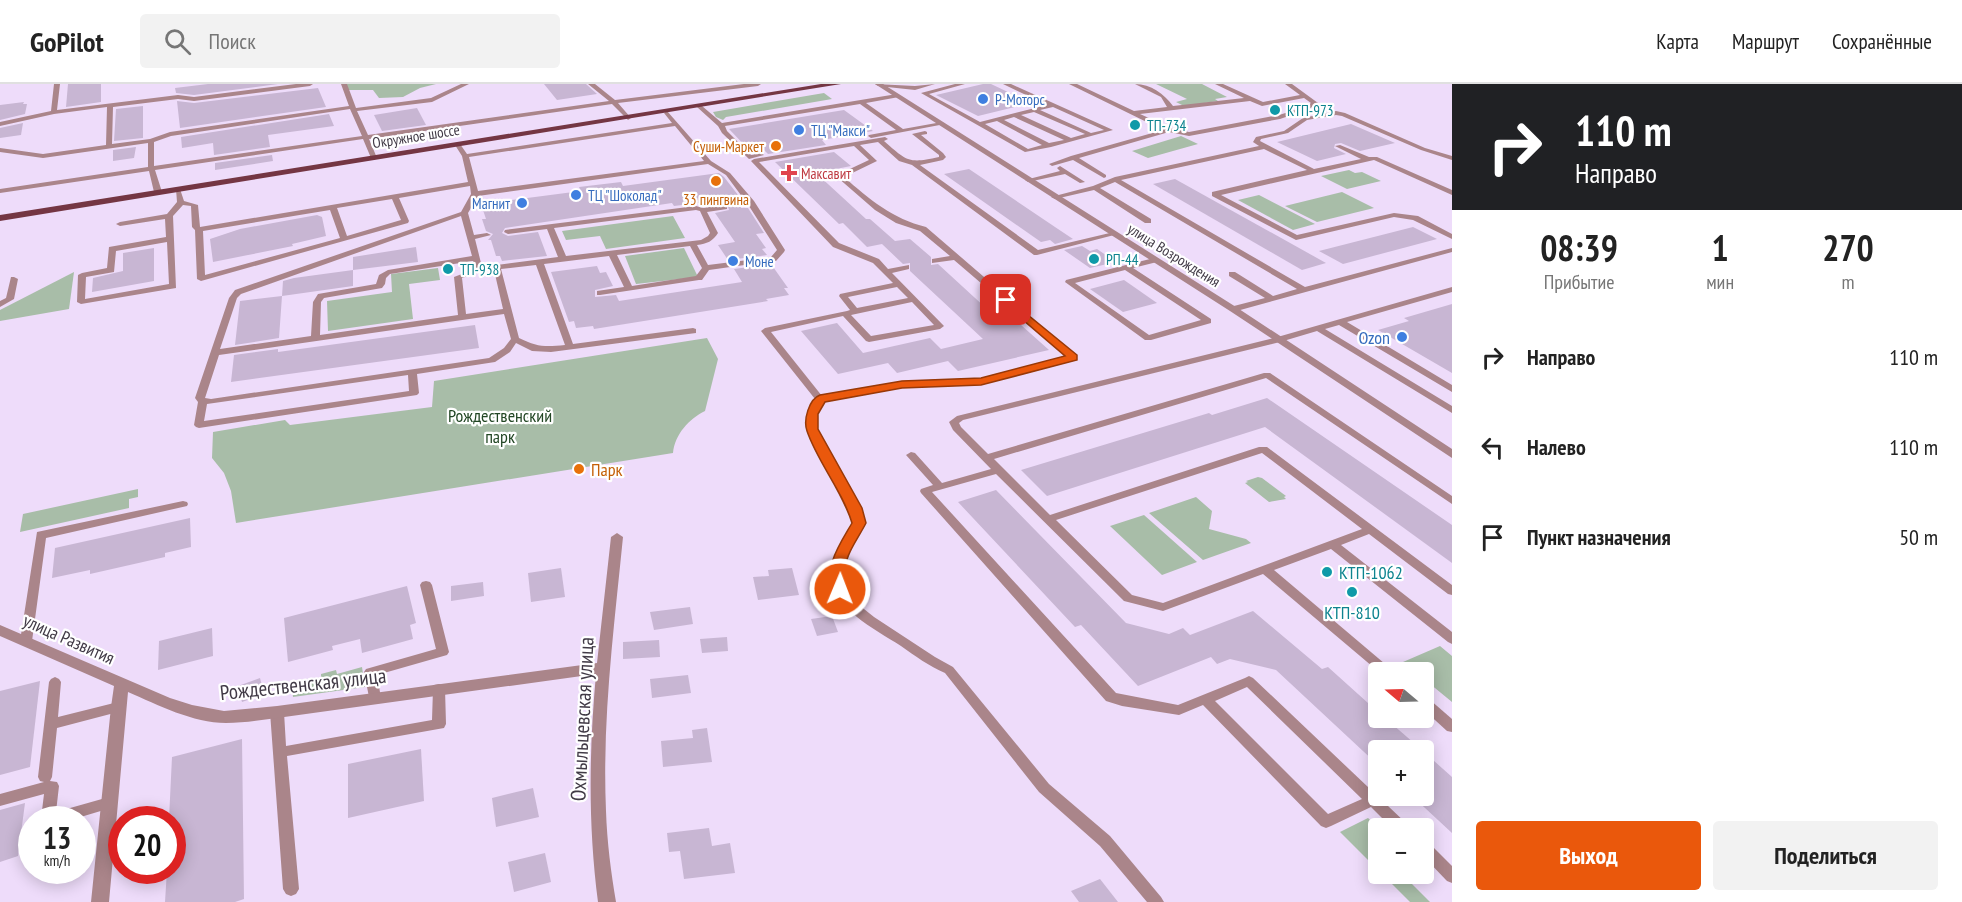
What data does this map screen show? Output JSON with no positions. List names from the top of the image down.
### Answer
{
  "streets": {
    "main road": ["Окружное шоссе"],
    "street": [
      "улица Возрождения",
      "улица Развития",
      "Рождественская улица",
      "Охмыльцевская улица"
    ]
  },
  "crossings": [
    ["улица Развития", "Рождественская улица"],
    ["Рождественская улица", "Охмыльцевская улица"]
  ],
  "parks": ["Рождественский парк"],
  "places": {
    "other": [
      "Р-Моторс",
      "КТП-973",
      "ТП-734",
      "ТЦ \"Макси\"",
      "Суши-Маркет",
      "33 пингвина",
      "ТЦ \"Шоколад\"",
      "Магнит",
      "РП-44",
      "Моне",
      "ТП-938",
      "Ozon",
      "Парк",
      "КТП-1062",
      "КТП-810"
    ],
    "health": ["Максавит"]
  },
  "north": "left",
  "page": {
    "header": "GoPilot",
    "search": "Поиск",
    "nav": ["Карта", "Маршрут", "Сохранённые"],
    "turn": ["110 m", "Направо"],
    "eta": [
      "08:39",
      "Прибытие",
      "1",
      "мин",
      "270",
      "m"
    ],
    "list": [
      {
        "name": "Направо",
        "value": "110 m"
      },
      {
        "name": "Налево",
        "value": "110 m"
      },
      {
        "name": "Пункт назначения",
        "value": "50 m"
      }
    ],
    "map_buttons": ["+", "−"],
    "speed": "13 km/h",
    "limit": "20",
    "buttons": ["Выход", "Поделиться"]
  }
}
